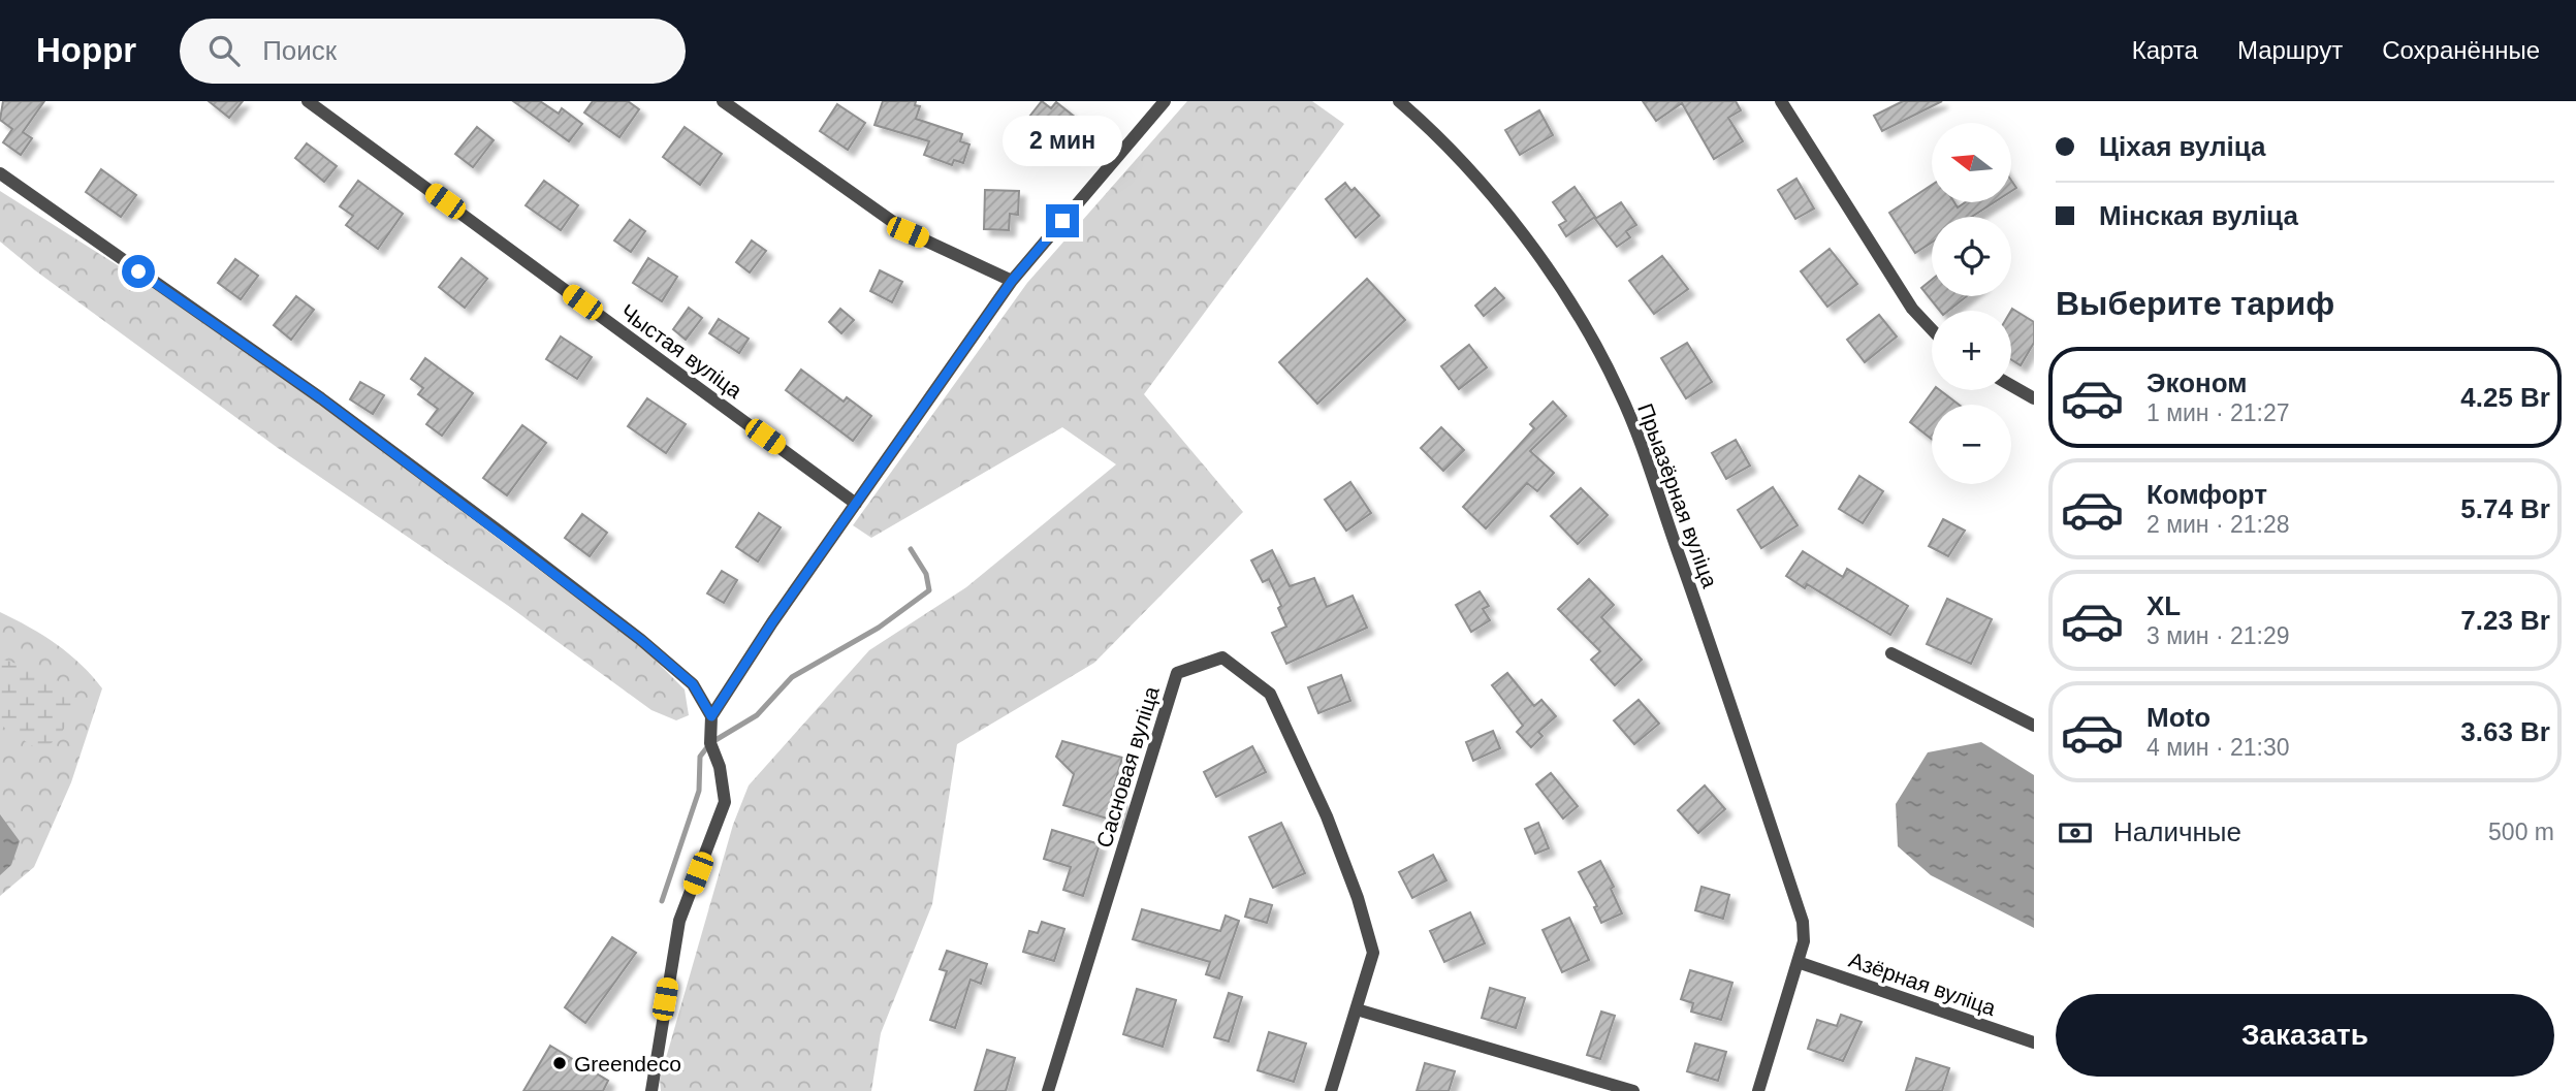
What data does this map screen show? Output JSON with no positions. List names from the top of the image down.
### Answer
{
  "streets": {
    "street": [
      "Чыстая вуліца",
      "Прыазёрная вуліца",
      "Сасновая вуліца",
      "Азёрная вуліца"
    ]
  },
  "crossings": [
    ["Прыазёрная вуліца", "Азёрная вуліца"]
  ],
  "places": ["Greendeco"],
  "north": "left",
  "page": {
    "header": "Hoppr",
    "search": "Поиск",
    "nav": ["Карта", "Маршрут", "Сохранённые"],
    "banner": ["Ціхая вуліца", "Мінская вуліца"],
    "bubble": "2 мин",
    "map_buttons": ["+", "−"],
    "heading": "Выберите тариф",
    "list": [
      {
        "name": "Эконом",
        "note": "1 мин · 21:27",
        "value": "4.25 Br"
      },
      {
        "name": "Комфорт",
        "note": "2 мин · 21:28",
        "value": "5.74 Br"
      },
      {
        "name": "XL",
        "note": "3 мин · 21:29",
        "value": "7.23 Br"
      },
      {
        "name": "Moto",
        "note": "4 мин · 21:30",
        "value": "3.63 Br"
      }
    ],
    "pay": ["Наличные", "500 m"],
    "buttons": "Заказать"
  }
}
